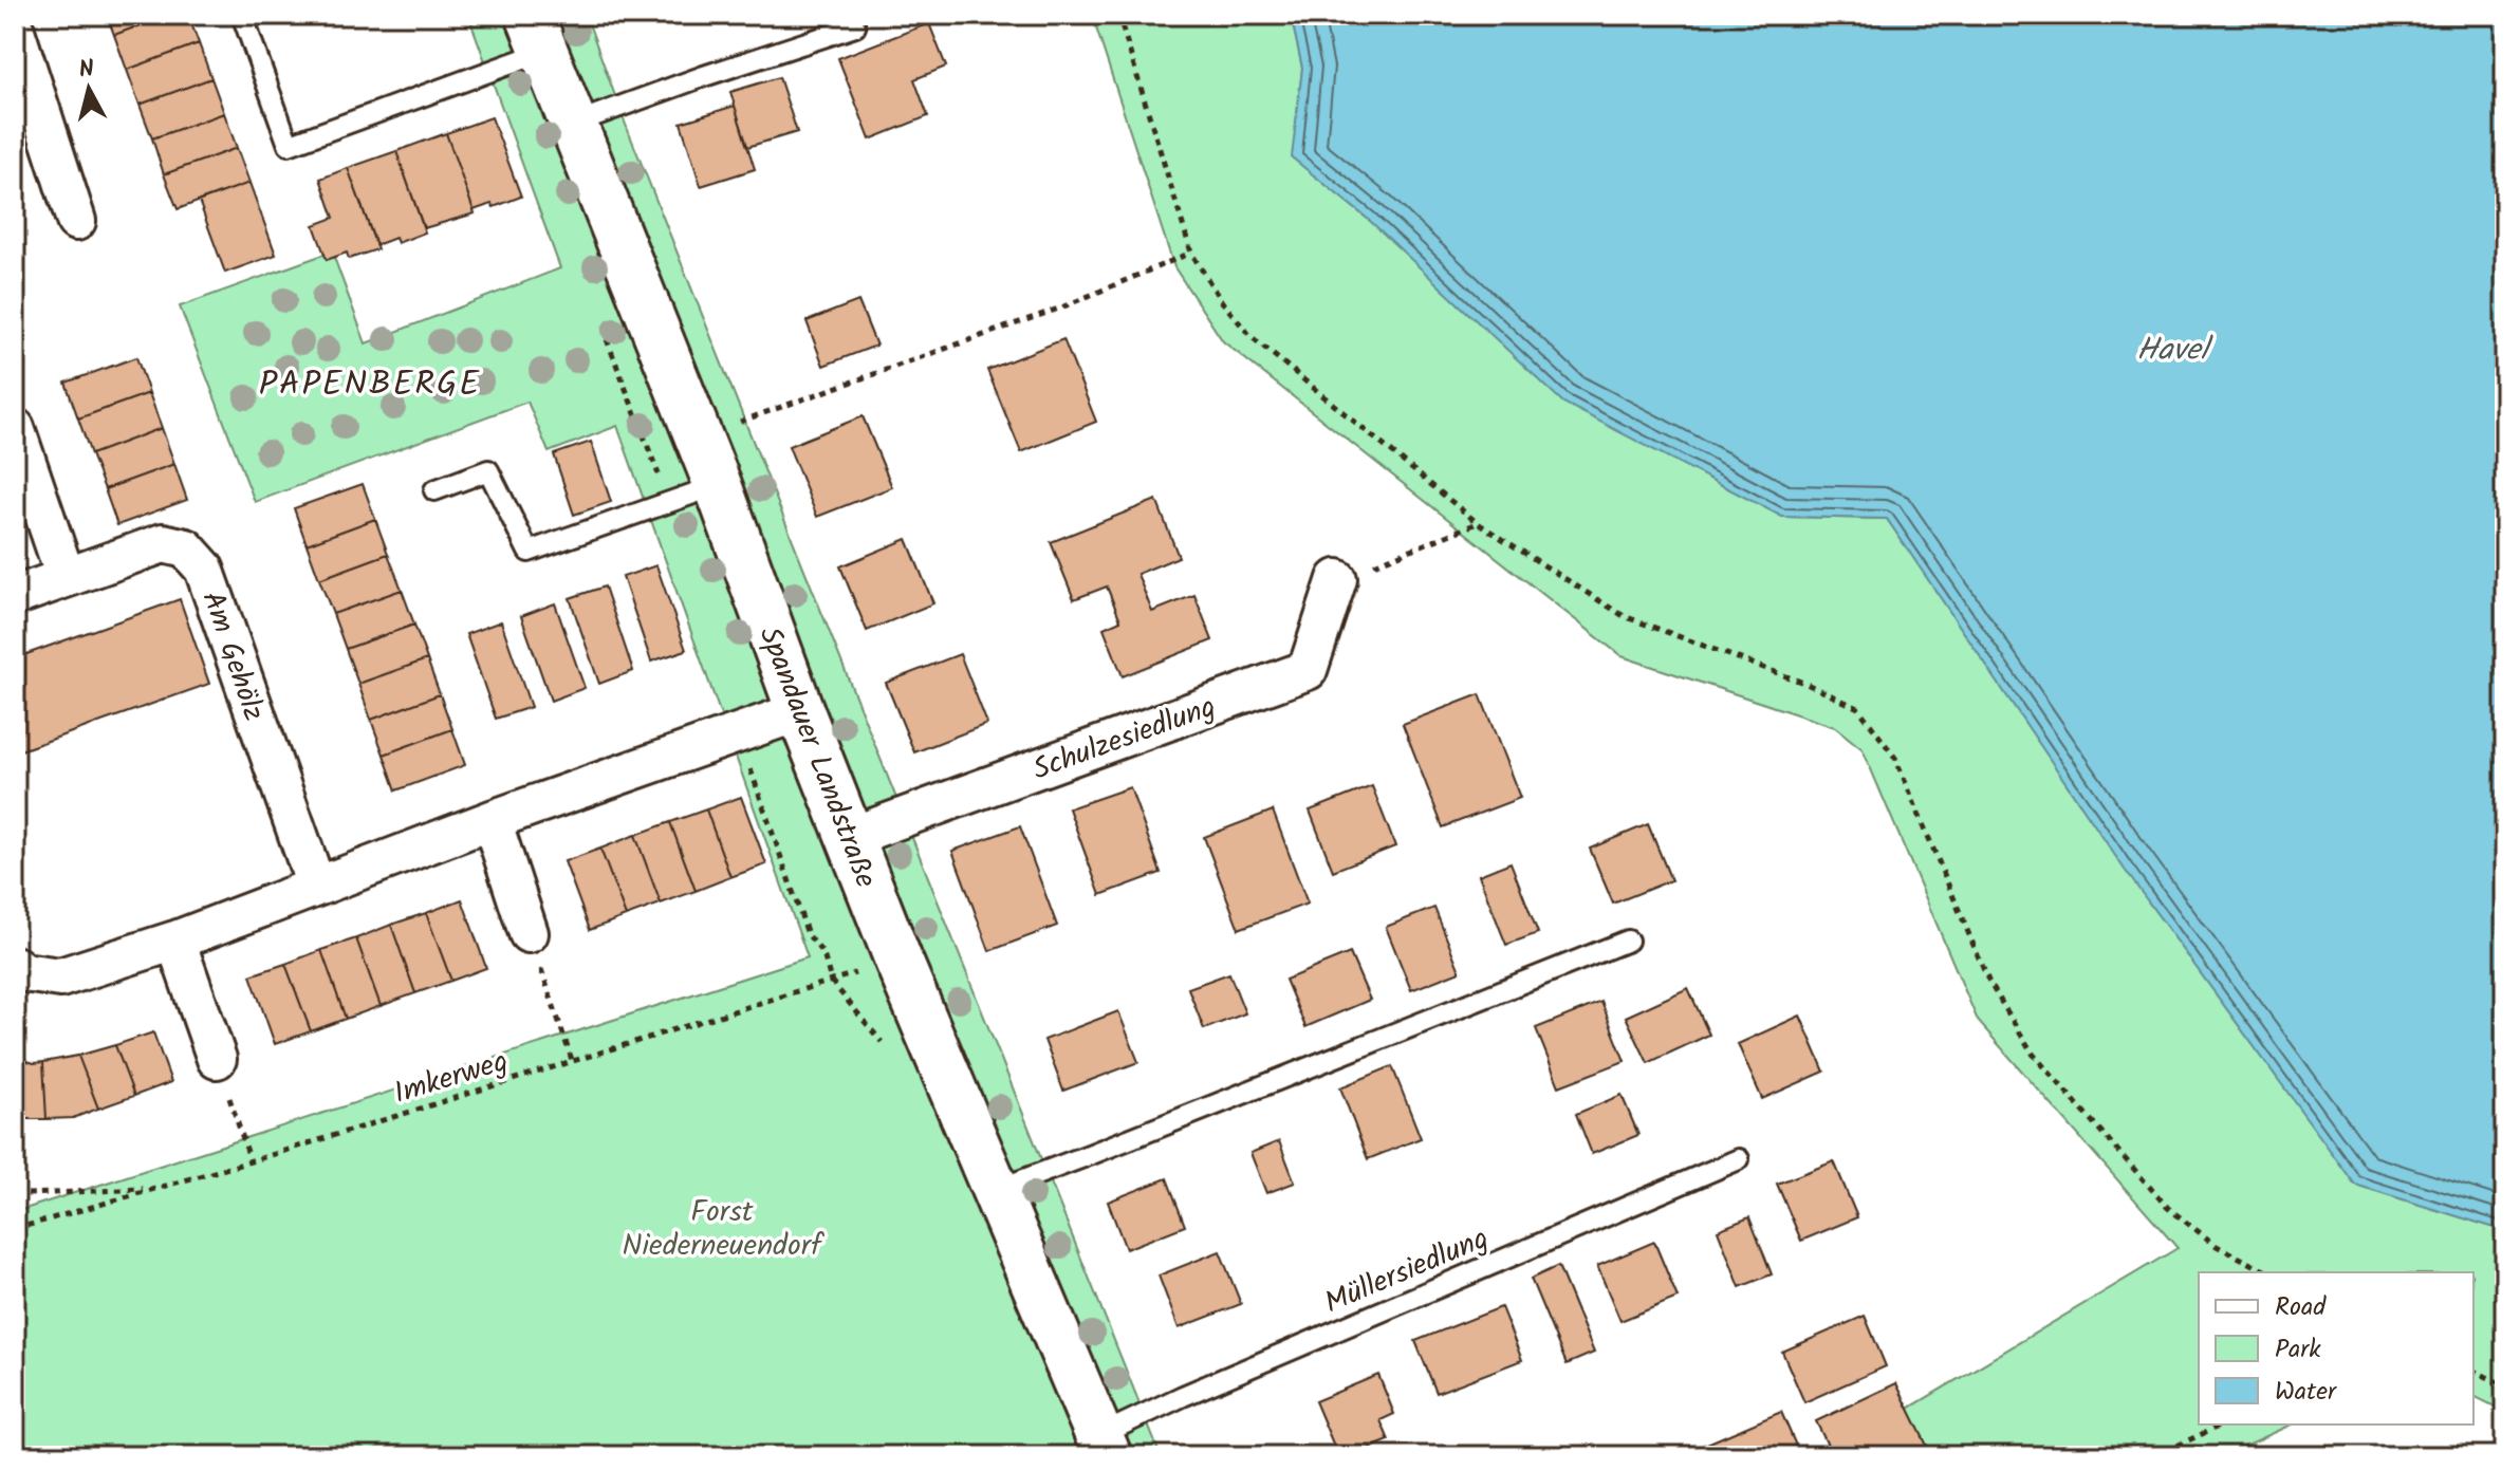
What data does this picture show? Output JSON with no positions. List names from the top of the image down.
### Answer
{
  "streets": {
    "main road": ["Spandauer Landstraße"],
    "street": ["Am Gehölz", "Schulzesiedlung"],
    "lane": ["Müllersiedlung"],
    "path": ["Imkerweg"]
  },
  "crossings": [
    ["Schulzesiedlung", "Spandauer Landstraße"],
    ["Spandauer Landstraße", "Imkerweg"],
    ["Spandauer Landstraße", "Müllersiedlung"]
  ],
  "districts": ["PAPENBERGE"],
  "water": ["Havel"],
  "parks": ["Forst Niederneuendorf"],
  "legend": ["Road", "Park", "Water"],
  "north": "top"
}
